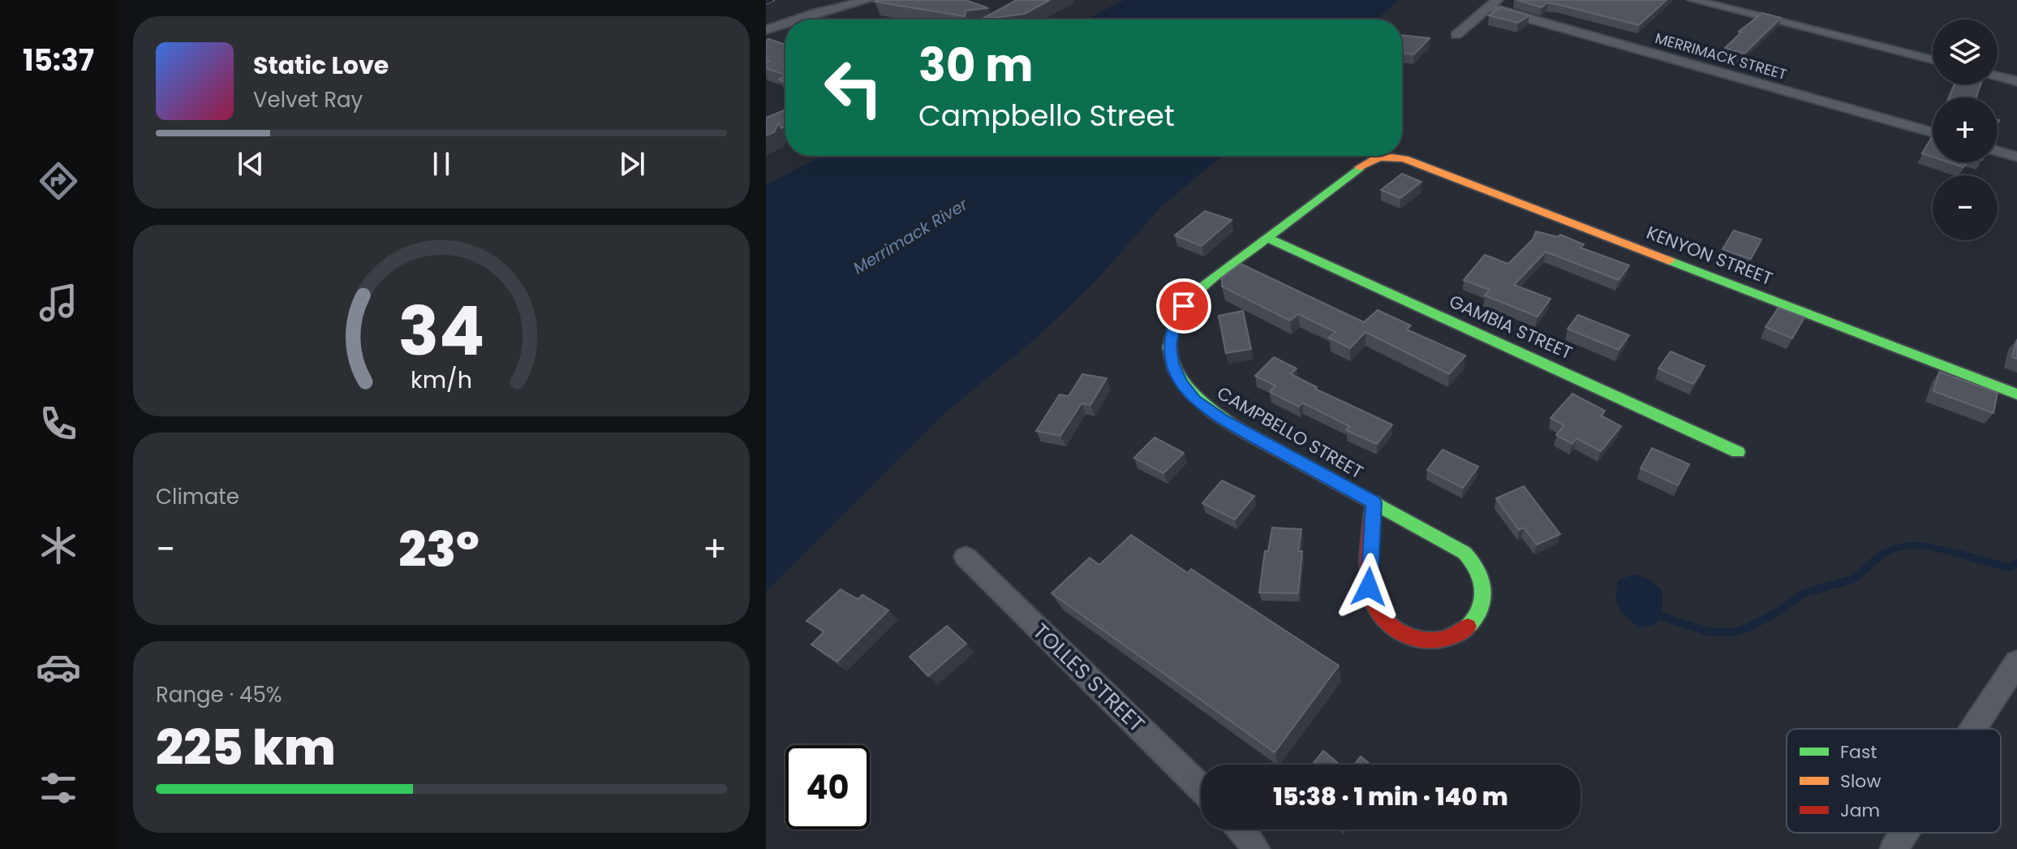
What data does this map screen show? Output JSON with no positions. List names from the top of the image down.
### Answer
{
  "streets": {
    "street": [
      "MERRIMACK STREET",
      "KENYON STREET",
      "GAMBIA STREET",
      "CAMPBELLO STREET",
      "TOLLES STREET"
    ]
  },
  "crossings": [
    ["KENYON STREET", "CAMPBELLO STREET"],
    ["GAMBIA STREET", "CAMPBELLO STREET"]
  ],
  "water": ["Merrimack River"],
  "legend": ["Fast", "Slow", "Jam"],
  "page": {
    "tabs": "15:37",
    "map_buttons": ["+", "−"],
    "turn": ["30 m", "Campbello Street"],
    "song": ["Static Love", "Velvet Ray"],
    "tile": [
      "Climate",
      ["Range · 45%", "225 km"]
    ],
    "heat": ["−", "23°", "+"],
    "limit": "40",
    "trip": "15:38 · 1 min · 140 m",
    "gauge": ["34", "km/h"]
  }
}
